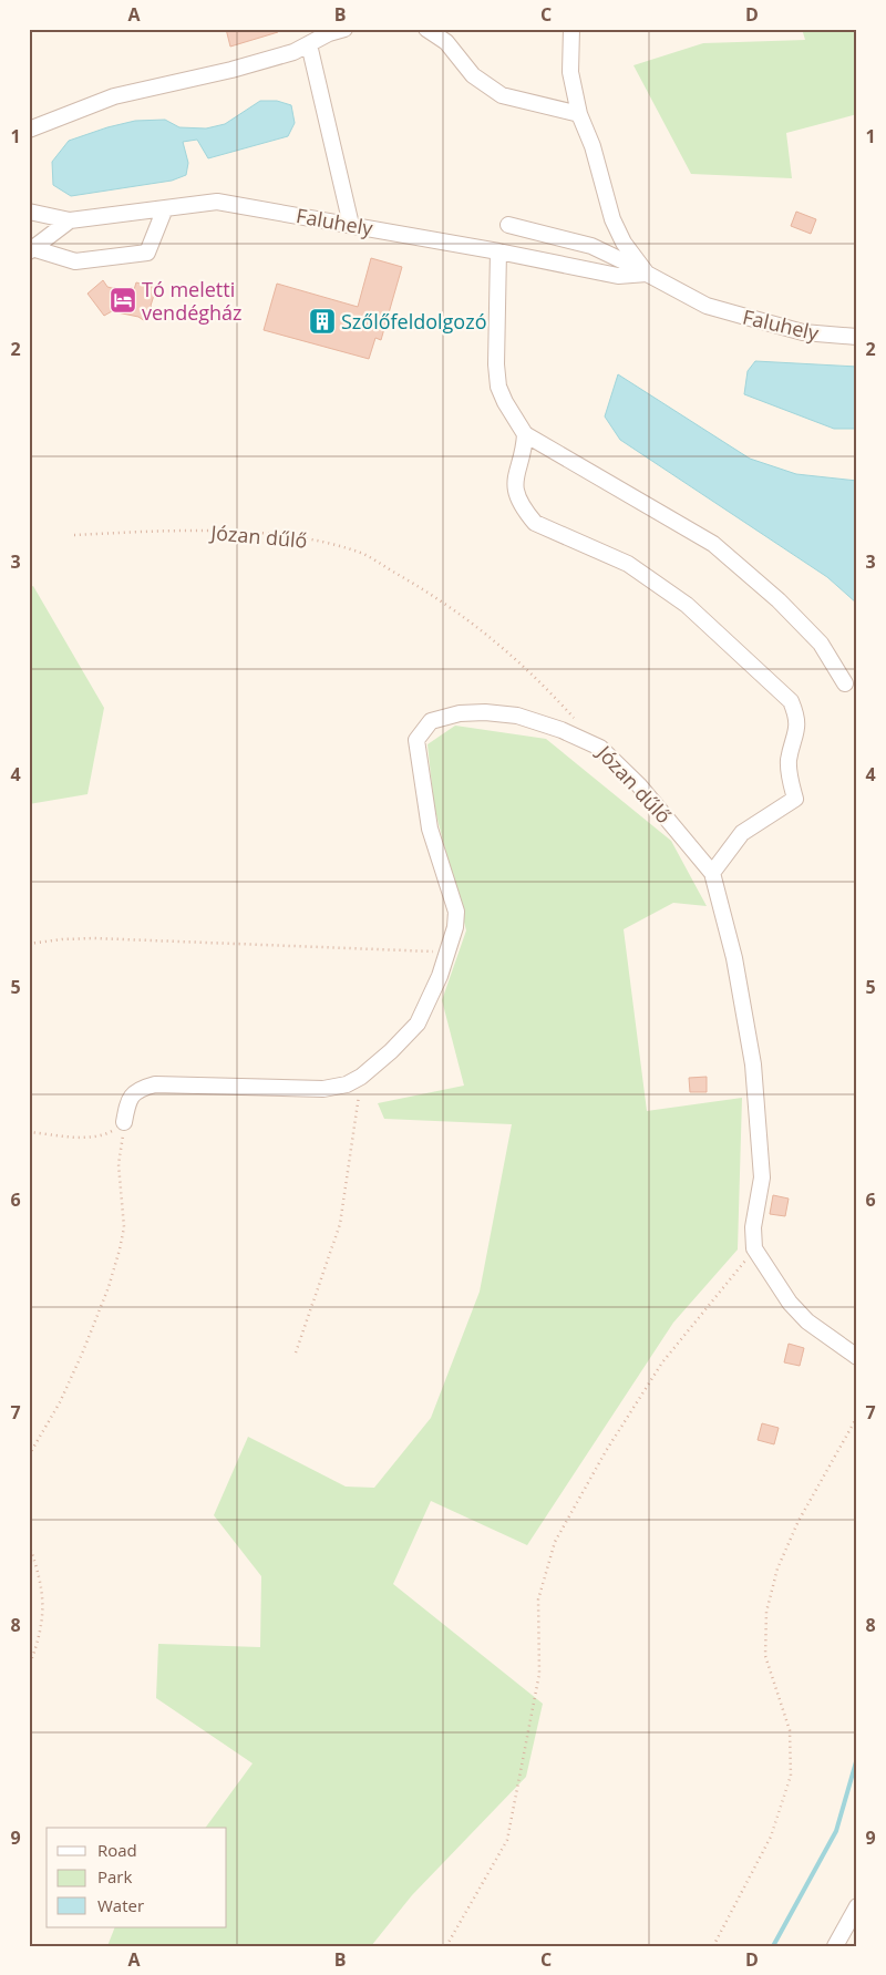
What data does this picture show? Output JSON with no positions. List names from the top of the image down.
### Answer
{
  "streets": {
    "street": ["Faluhely", "Józan dűlő"]
  },
  "places": {
    "hotel": ["Tó meletti vendégház"],
    "building": ["Szőlőfeldolgozó"]
  },
  "legend": ["Road", "Park", "Water"],
  "grid": {
    "columns": [
      "A",
      "B",
      "C",
      "D"
    ],
    "rows": [
      "1",
      "2",
      "3",
      "4",
      "5",
      "6",
      "7",
      "8",
      "9"
    ]
  }
}
